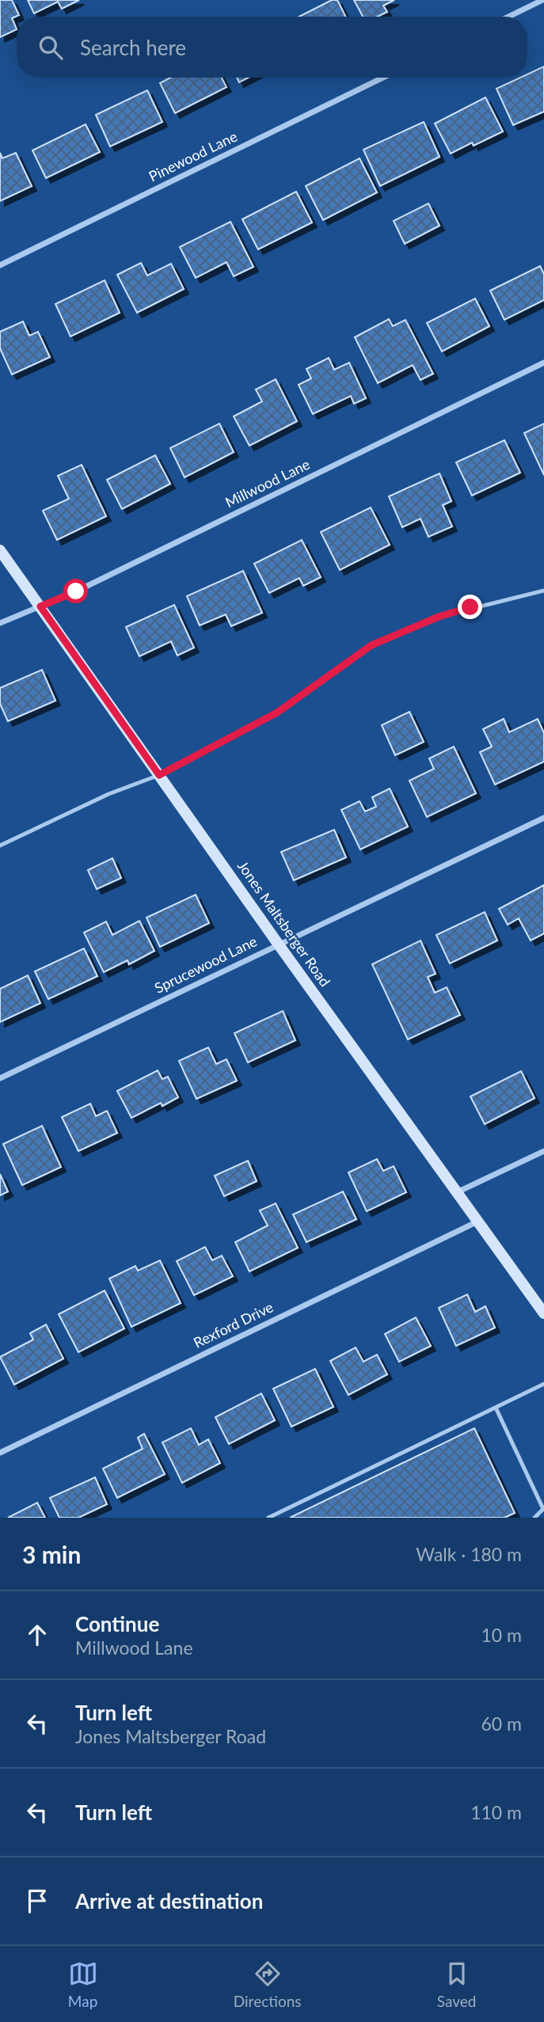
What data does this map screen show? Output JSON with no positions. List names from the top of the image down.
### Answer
{
  "streets": {
    "main road": ["Jones Maltsberger Road"],
    "street": [
      "Pinewood Lane",
      "Millwood Lane",
      "Sprucewood Lane",
      "Rexford Drive"
    ]
  },
  "crossings": [
    ["Millwood Lane", "Jones Maltsberger Road"],
    ["Jones Maltsberger Road", "Sprucewood Lane"],
    ["Jones Maltsberger Road", "Rexford Drive"]
  ],
  "page": {
    "search": "Search here",
    "heading": ["3 min", "Walk · 180 m"],
    "list": [
      ["Continue", "Millwood Lane", "10 m"],
      ["Turn left", "Jones Maltsberger Road", "60 m"],
      ["Turn left", "110 m"],
      "Arrive at destination"
    ],
    "nav": ["Map", "Directions", "Saved"]
  }
}
